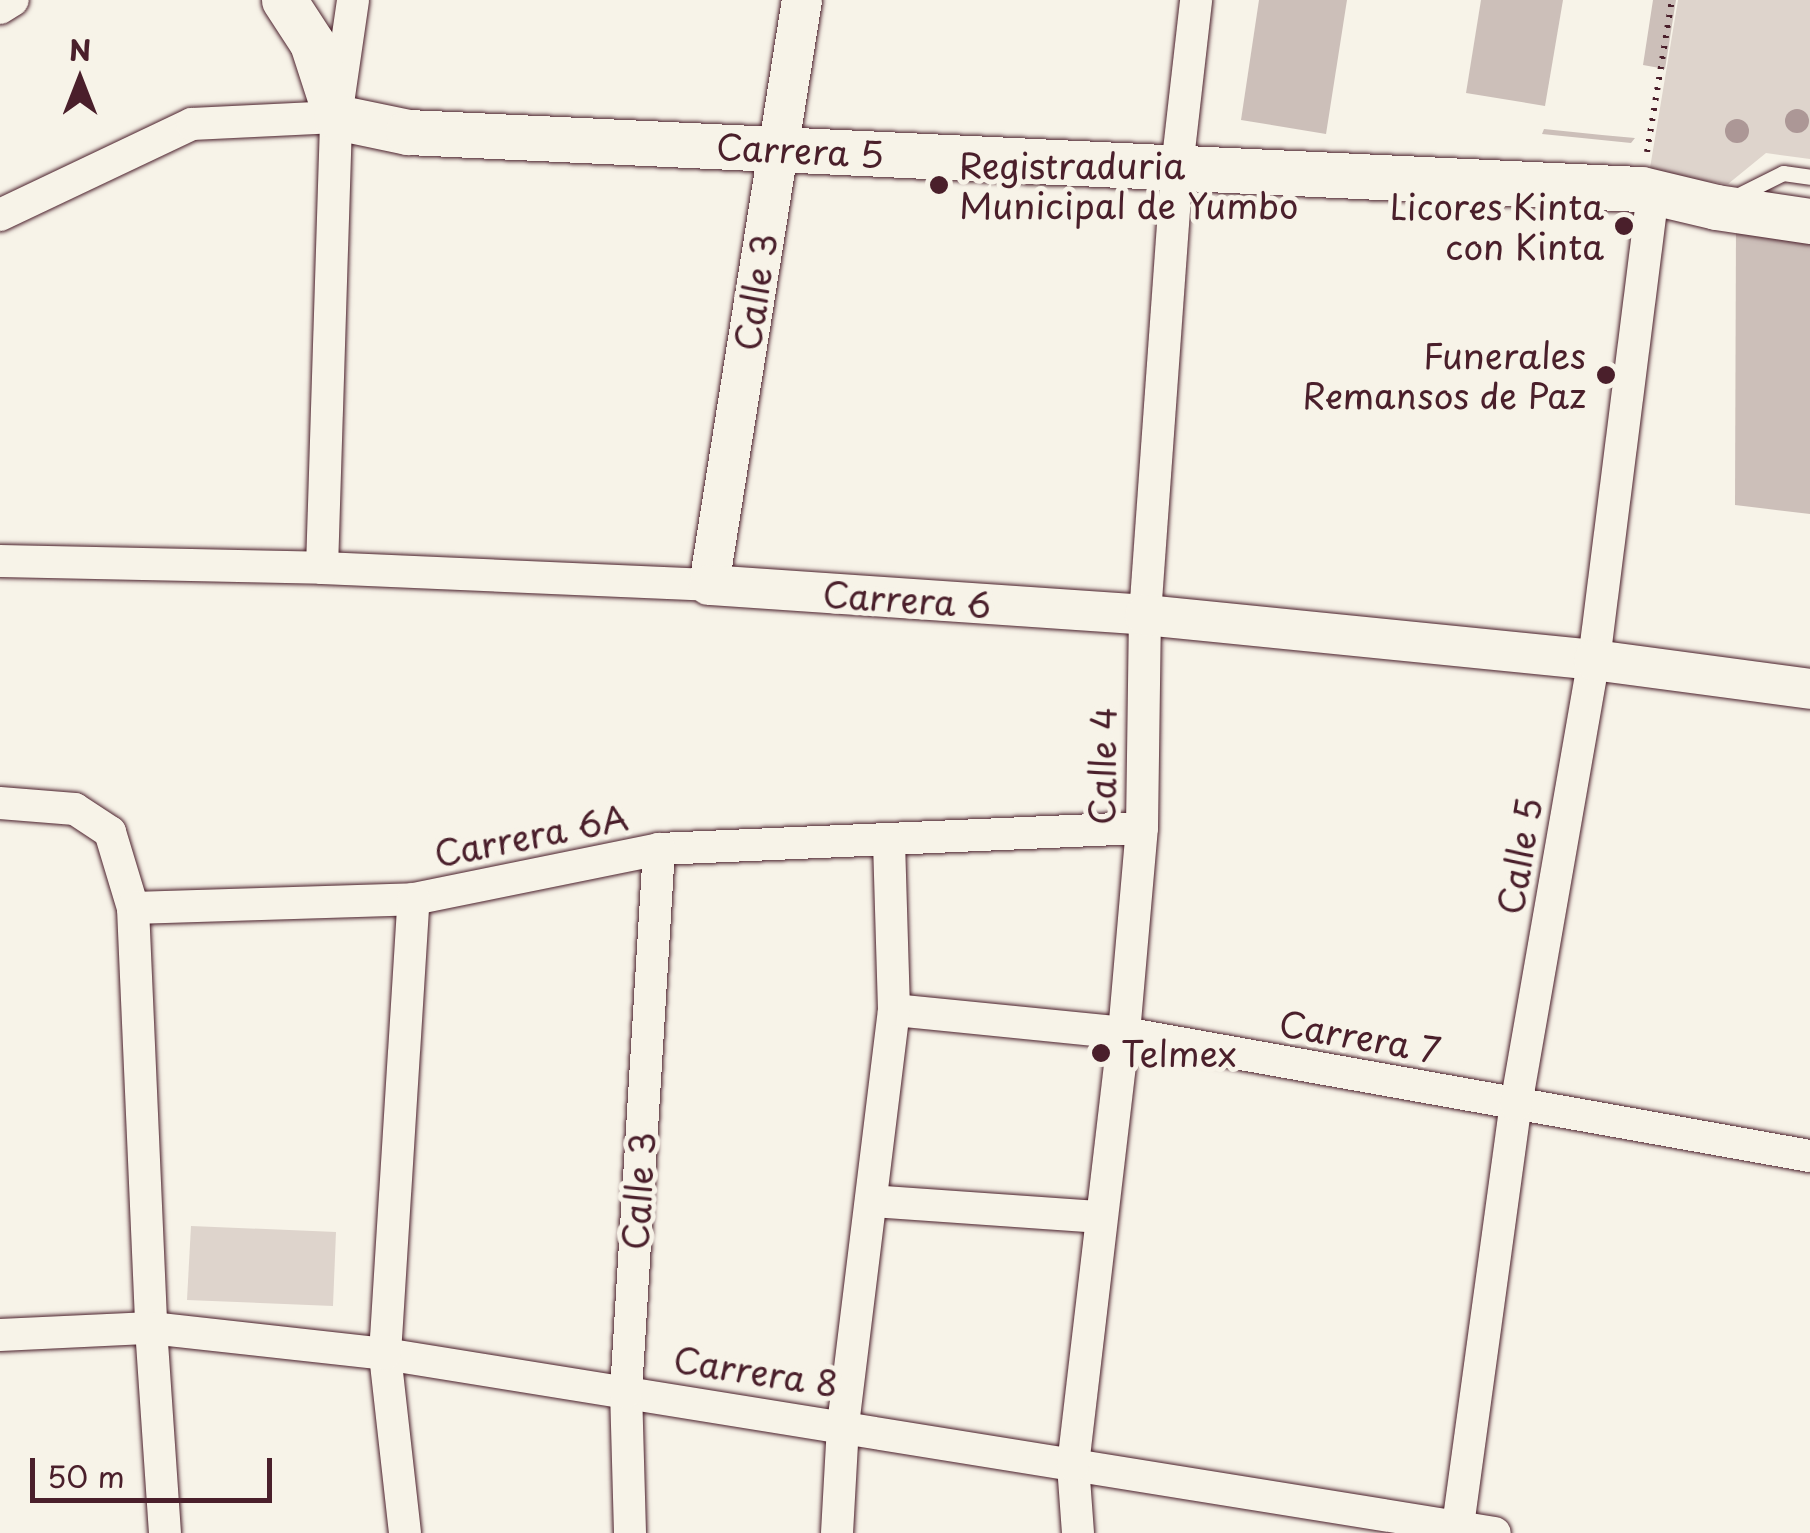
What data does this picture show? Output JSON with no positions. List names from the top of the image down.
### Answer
{
  "streets": {
    "main road": ["Carrera 5"],
    "street": [
      "Calle 3",
      "Carrera 6",
      "Calle 4",
      "Carrera 6A",
      "Calle 5",
      "Carrera 7",
      "Carrera 8"
    ]
  },
  "crossings": [
    ["Carrera 5", "Calle 3"],
    ["Carrera 5", "Calle 4"],
    ["Carrera 5", "Calle 5"],
    ["Calle 3", "Carrera 6"],
    ["Calle 3", "Carrera 6A"],
    ["Calle 3", "Carrera 8"],
    ["Carrera 6", "Calle 4"],
    ["Carrera 6", "Calle 5"],
    ["Calle 4", "Carrera 6A"],
    ["Calle 4", "Carrera 7"],
    ["Calle 4", "Carrera 8"],
    ["Calle 5", "Carrera 7"],
    ["Calle 5", "Carrera 8"]
  ],
  "places": [
    "Registraduria Municipal de Yumbo",
    "Licores Kinta con Kinta",
    "Funerales Remansos de Paz",
    "Telmex"
  ],
  "scale_bar": "50 m",
  "north": "top"
}
